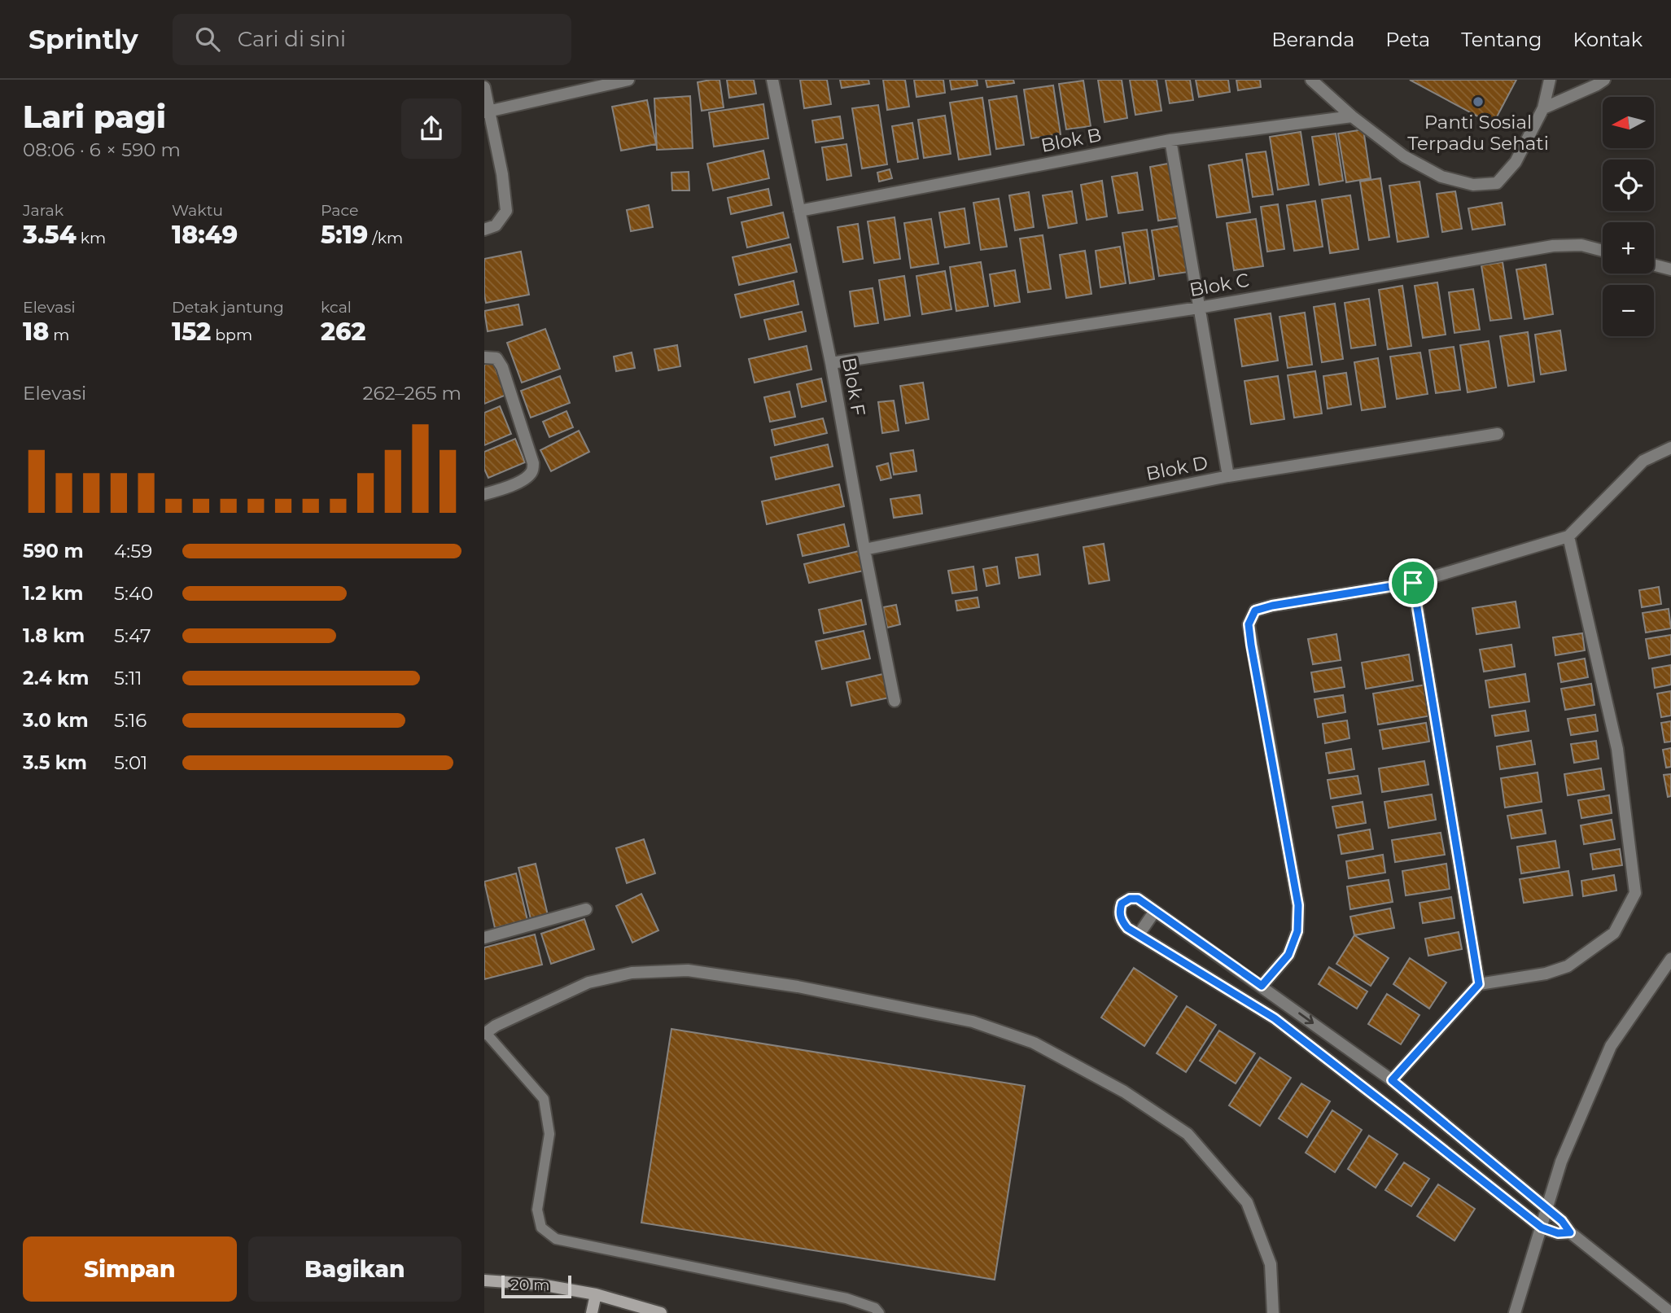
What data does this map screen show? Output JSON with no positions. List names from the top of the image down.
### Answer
{
  "streets": {
    "street": [
      "Blok B",
      "Blok C",
      "Blok F",
      "Blok D"
    ]
  },
  "crossings": [
    ["Blok B", "Blok F"],
    ["Blok C", "Blok F"],
    ["Blok F", "Blok D"]
  ],
  "places": ["Panti Sosial Terpadu Sehati"],
  "scale_bar": "20 m",
  "north": "left",
  "page": {
    "header": "Sprintly",
    "search": "Cari di sini",
    "nav": [
      "Beranda",
      "Peta",
      "Tentang",
      "Kontak"
    ],
    "heading": ["Lari pagi", "08:06 · 6 × 590 m"],
    "map_buttons": ["+", "−"],
    "stats": [
      ["Jarak", "3.54 km"],
      ["Waktu", "18:49"],
      ["Pace", "5:19 /km"],
      ["Elevasi", "18 m"],
      ["Detak jantung", "152 bpm"],
      ["kcal", "262"]
    ],
    "chart": ["Elevasi", "262–265 m"],
    "list": [
      {
        "name": "590 m",
        "note": "4:59"
      },
      {
        "name": "1.2 km",
        "note": "5:40"
      },
      {
        "name": "1.8 km",
        "note": "5:47"
      },
      {
        "name": "2.4 km",
        "note": "5:11"
      },
      {
        "name": "3.0 km",
        "note": "5:16"
      },
      {
        "name": "3.5 km",
        "note": "5:01"
      }
    ],
    "buttons": ["Simpan", "Bagikan"],
    "scale": "20 m"
  }
}
